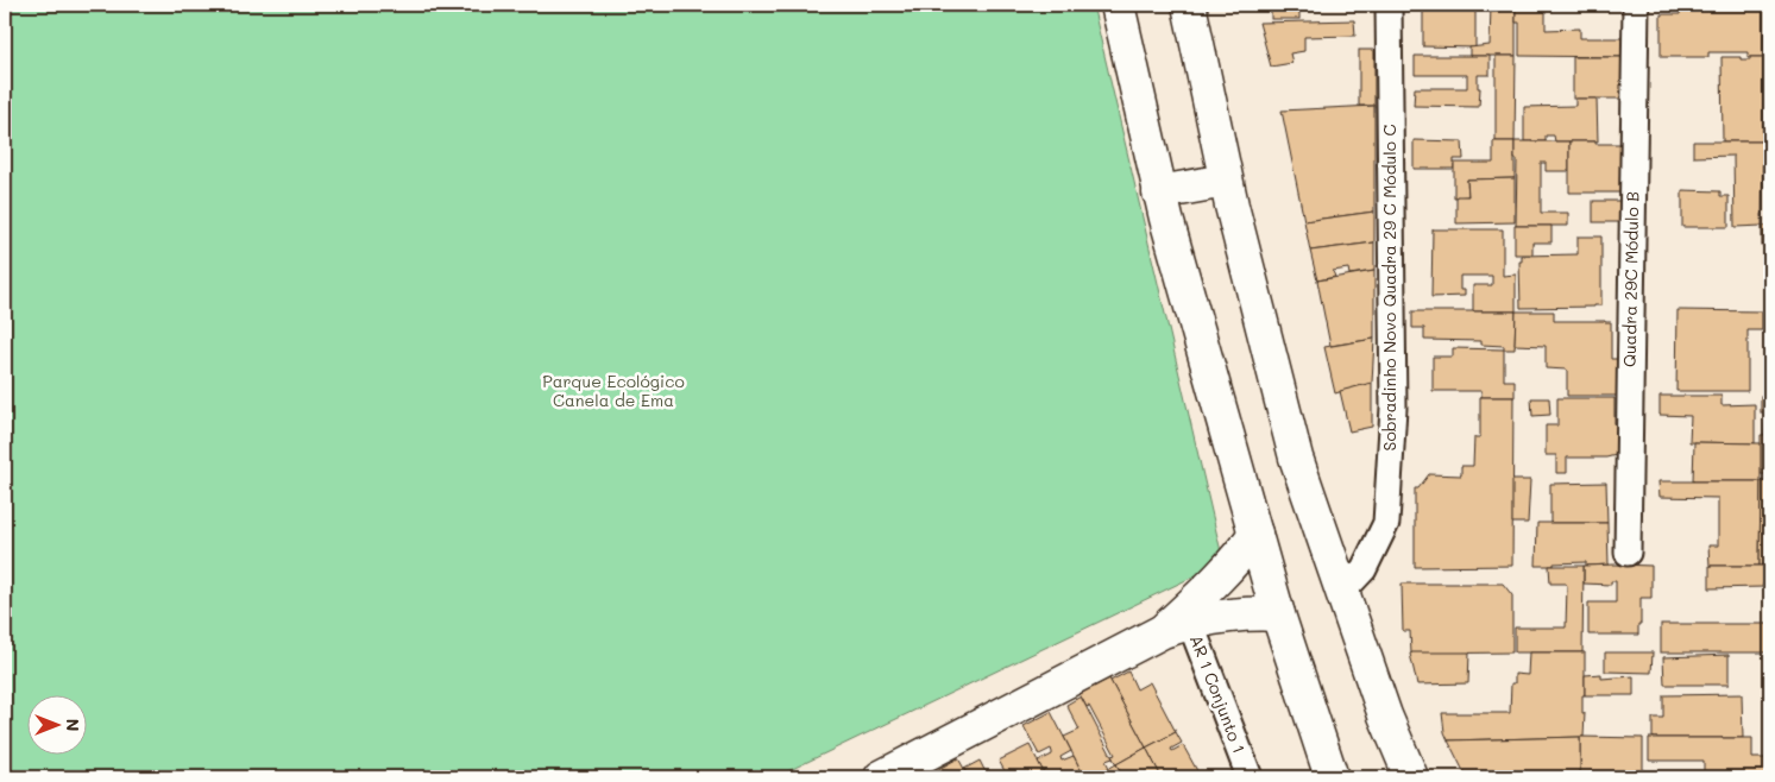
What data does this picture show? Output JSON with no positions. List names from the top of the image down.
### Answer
{
  "streets": {
    "street": ["Quadra 29C Módulo B", "Sobradinho Novo Quadra 29 C Módulo C", "AR 1 Conjunto 1"]
  },
  "parks": ["Parque Ecológico Canela de Ema"],
  "north": "right"
}
